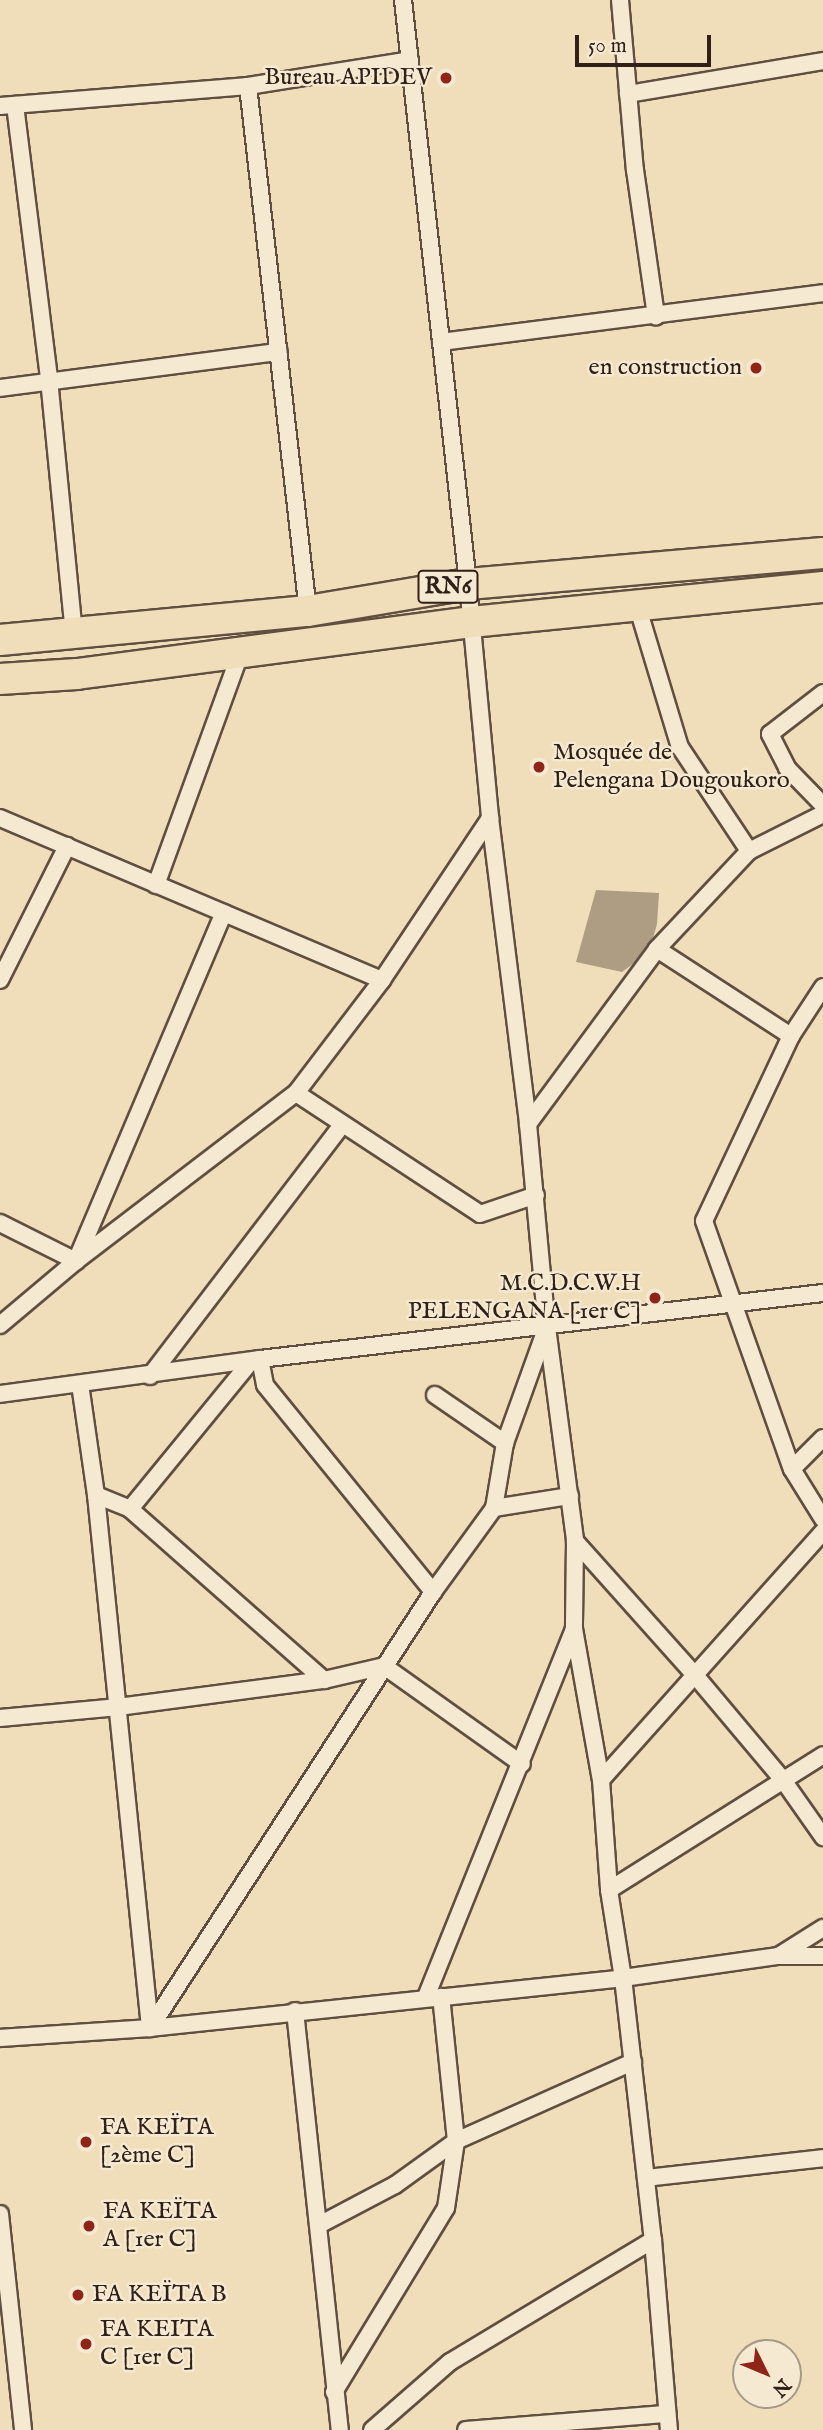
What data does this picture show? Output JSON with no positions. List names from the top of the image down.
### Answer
{
  "streets": {
    "highway": ["RN6"]
  },
  "places": [
    "Bureau APIDEV",
    "en construction",
    "Mosquée de Pelengana Dougoukoro",
    "M.C.D.C.W.H PELENGANA [1er C]",
    "FA KEÏTA [2ème C]",
    "FA KEÏTA A [1er C]",
    "FA KEÏTA B",
    "FA KEITA C [1er C]"
  ],
  "scale_bar": "50 m",
  "north": "bottom right"
}
